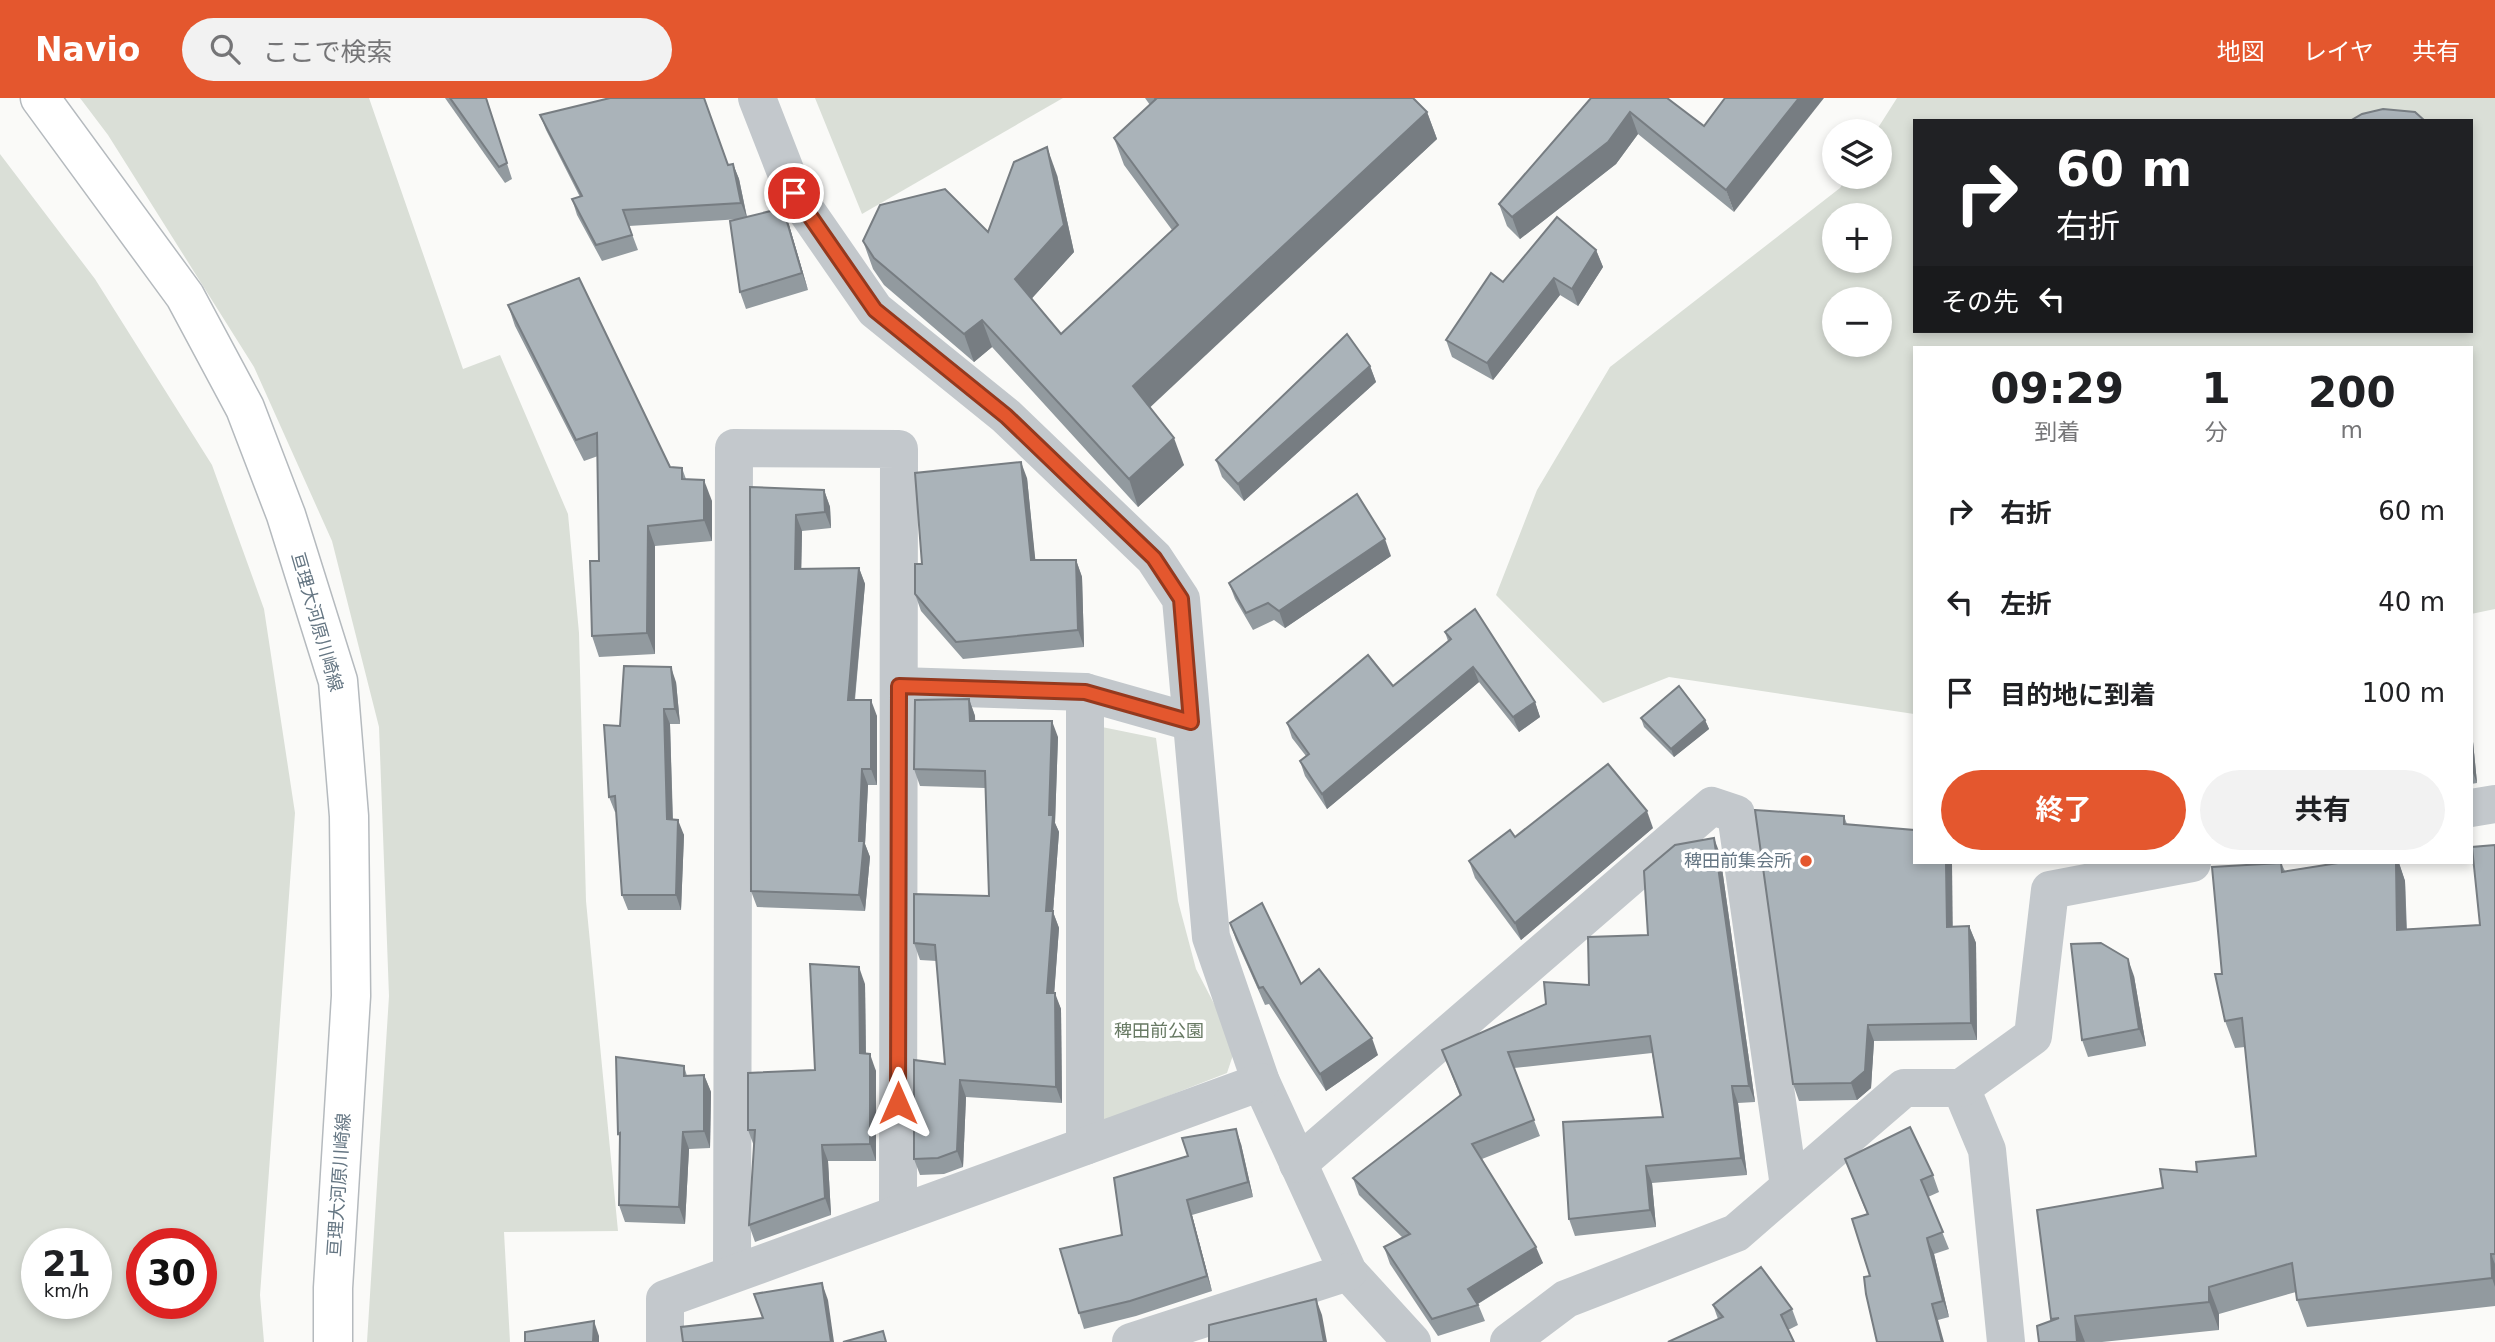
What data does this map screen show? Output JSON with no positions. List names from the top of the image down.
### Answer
{
  "streets": {
    "main road": ["亘理大河原川崎線"]
  },
  "parks": ["稗田前公園"],
  "places": ["稗田前集会所"],
  "page": {
    "header": "Navio",
    "search": "ここで検索",
    "nav": ["地図", "レイヤ", "共有"],
    "map_buttons": ["+", "−"],
    "turn": ["60 m", "右折"],
    "then": "その先",
    "eta": [
      "09:29",
      "到着",
      "1",
      "分",
      "200",
      "m"
    ],
    "list": [
      {
        "name": "右折",
        "value": "60 m"
      },
      {
        "name": "左折",
        "value": "40 m"
      },
      {
        "name": "目的地に到着",
        "value": "100 m"
      }
    ],
    "buttons": ["終了", "共有"],
    "speed": "21 km/h",
    "limit": "30"
  }
}
